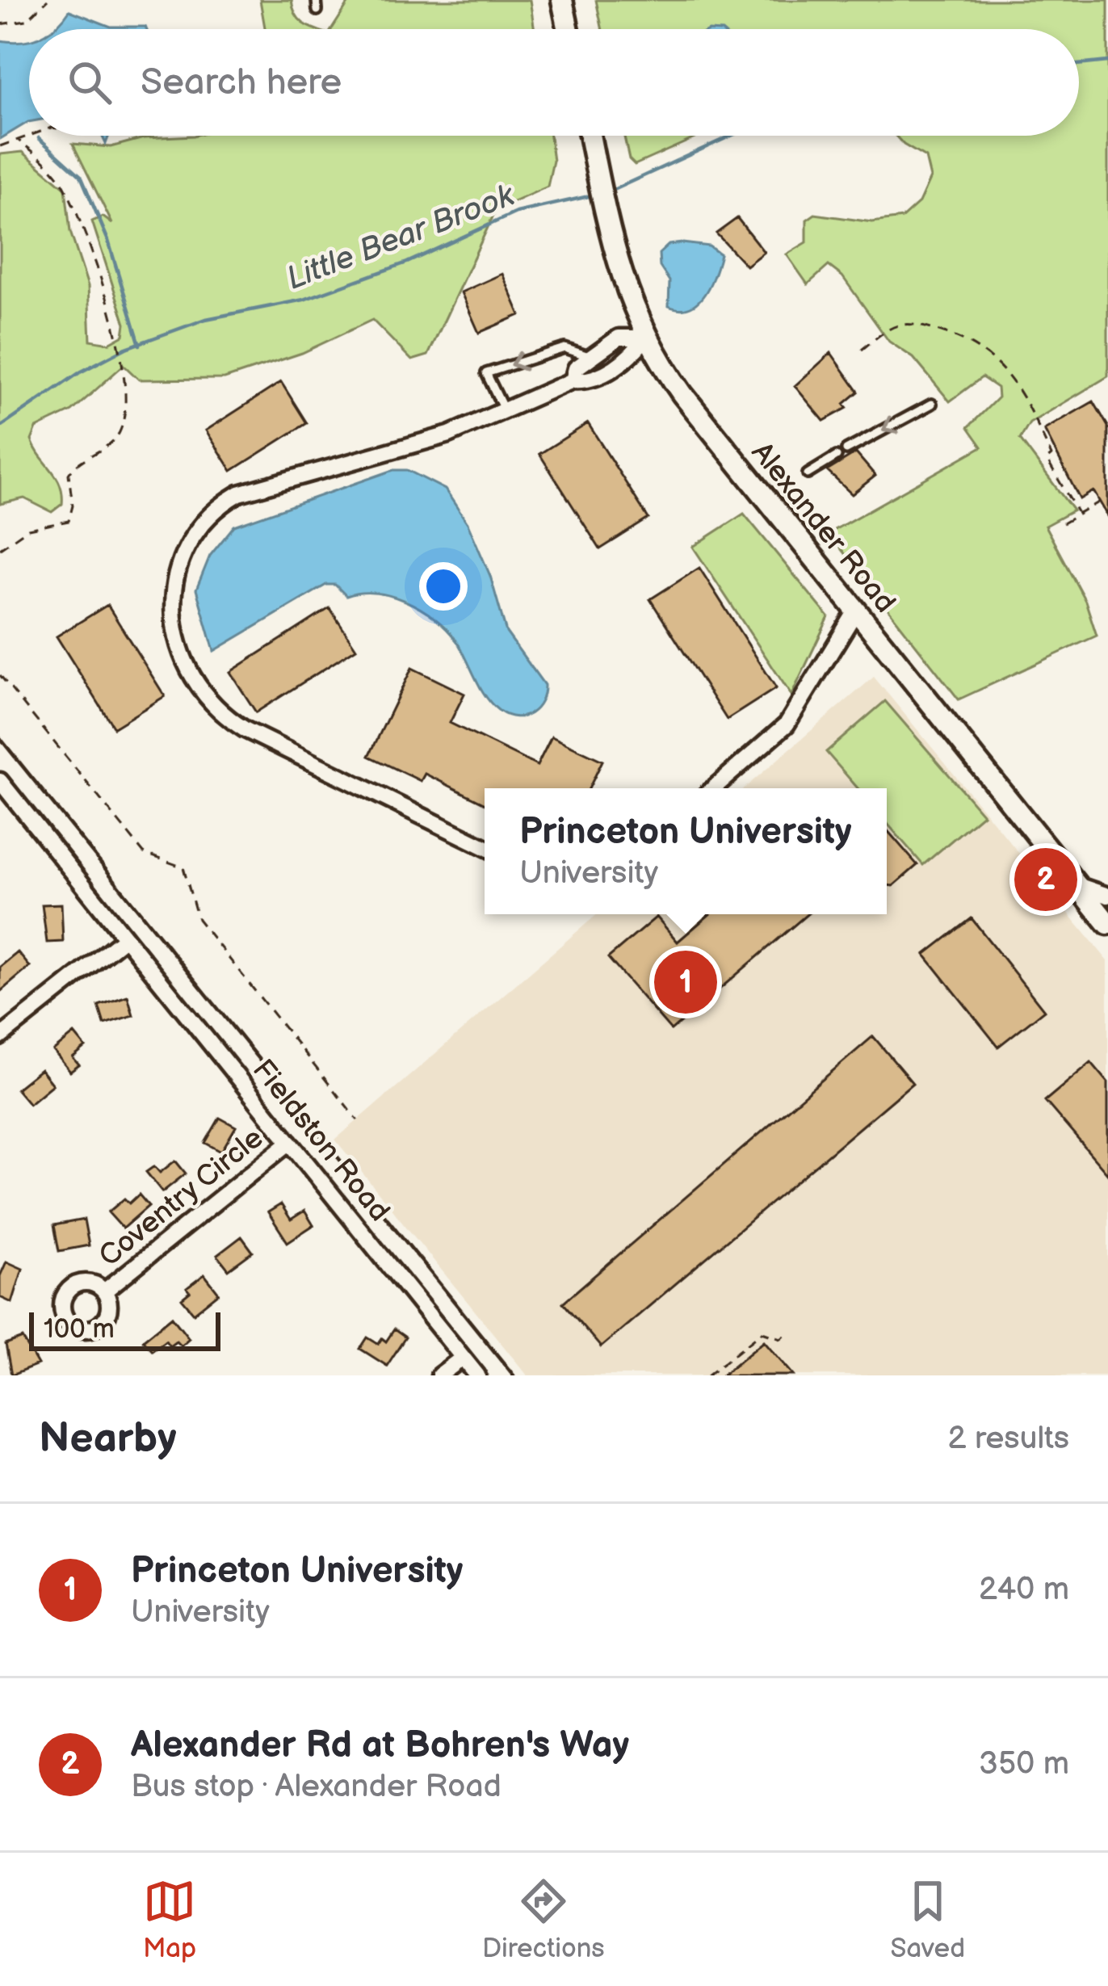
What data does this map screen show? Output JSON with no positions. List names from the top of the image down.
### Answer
{
  "streets": {
    "street": ["Alexander Road", "Fieldston Road", "Coventry Circle"]
  },
  "crossings": [
    ["Fieldston Road", "Coventry Circle"]
  ],
  "water": ["Little Bear Brook"],
  "scale_bar": "100 m",
  "page": {
    "search": "Search here",
    "popup": ["Princeton University", "University"],
    "pins": ["2", "1"],
    "scale": "100 m",
    "heading": ["Nearby", "2 results"],
    "list": [
      {
        "mark": "1",
        "name": "Princeton University",
        "note": "University",
        "value": "240 m"
      },
      {
        "mark": "2",
        "name": "Alexander Rd at Bohren's Way",
        "note": "Bus stop · Alexander Road",
        "value": "350 m"
      }
    ],
    "nav": ["Map", "Directions", "Saved"]
  }
}
